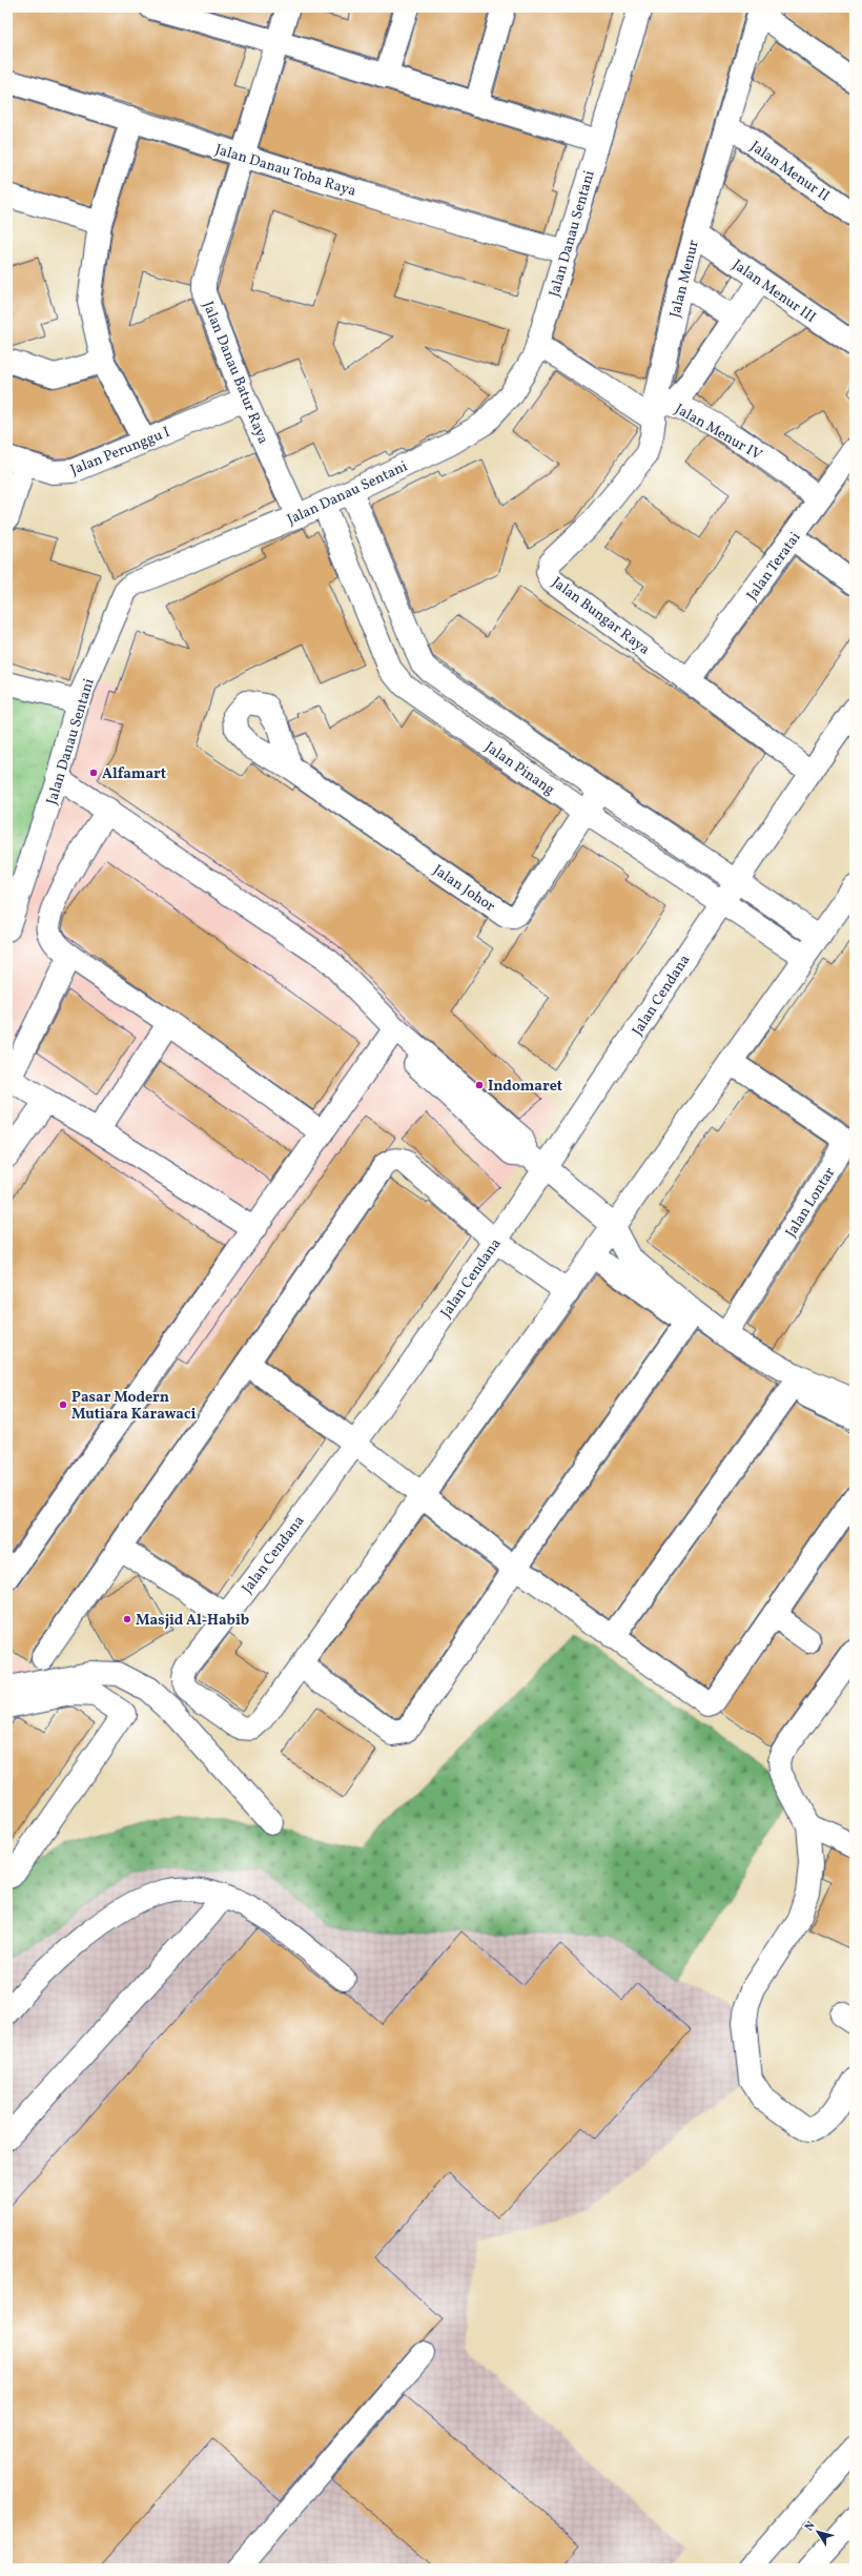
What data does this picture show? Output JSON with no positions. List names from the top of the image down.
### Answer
{
  "streets": {
    "main road": [
      "Jalan Danau Toba Raya",
      "Jalan Menur II",
      "Jalan Danau Sentani",
      "Jalan Menur",
      "Jalan Menur III",
      "Jalan Danau Batur Raya",
      "Jalan Menur IV",
      "Jalan Perunggu I",
      "Jalan Teratai",
      "Jalan Bungar Raya",
      "Jalan Pinang",
      "Jalan Johor",
      "Jalan Cendana",
      "Jalan Lontar"
    ]
  },
  "crossings": [
    ["Jalan Danau Toba Raya", "Jalan Danau Sentani"],
    ["Jalan Danau Toba Raya", "Jalan Danau Batur Raya"],
    ["Jalan Menur II", "Jalan Menur"],
    ["Jalan Danau Sentani", "Jalan Danau Batur Raya"],
    ["Jalan Danau Sentani", "Jalan Pinang"],
    ["Jalan Menur", "Jalan Menur III"],
    ["Jalan Menur", "Jalan Menur IV"],
    ["Jalan Menur", "Jalan Bungar Raya"],
    ["Jalan Danau Batur Raya", "Jalan Perunggu I"],
    ["Jalan Menur IV", "Jalan Teratai"],
    ["Jalan Menur IV", "Jalan Bungar Raya"],
    ["Jalan Teratai", "Jalan Bungar Raya"],
    ["Jalan Bungar Raya", "Jalan Cendana"],
    ["Jalan Pinang", "Jalan Johor"],
    ["Jalan Pinang", "Jalan Cendana"],
    ["Jalan Cendana", "Jalan Lontar"]
  ],
  "places": [
    "Alfamart",
    "Indomaret",
    "Pasar Modern Mutiara Karawaci",
    "Masjid Al-Habib"
  ],
  "north": "top left"
}
